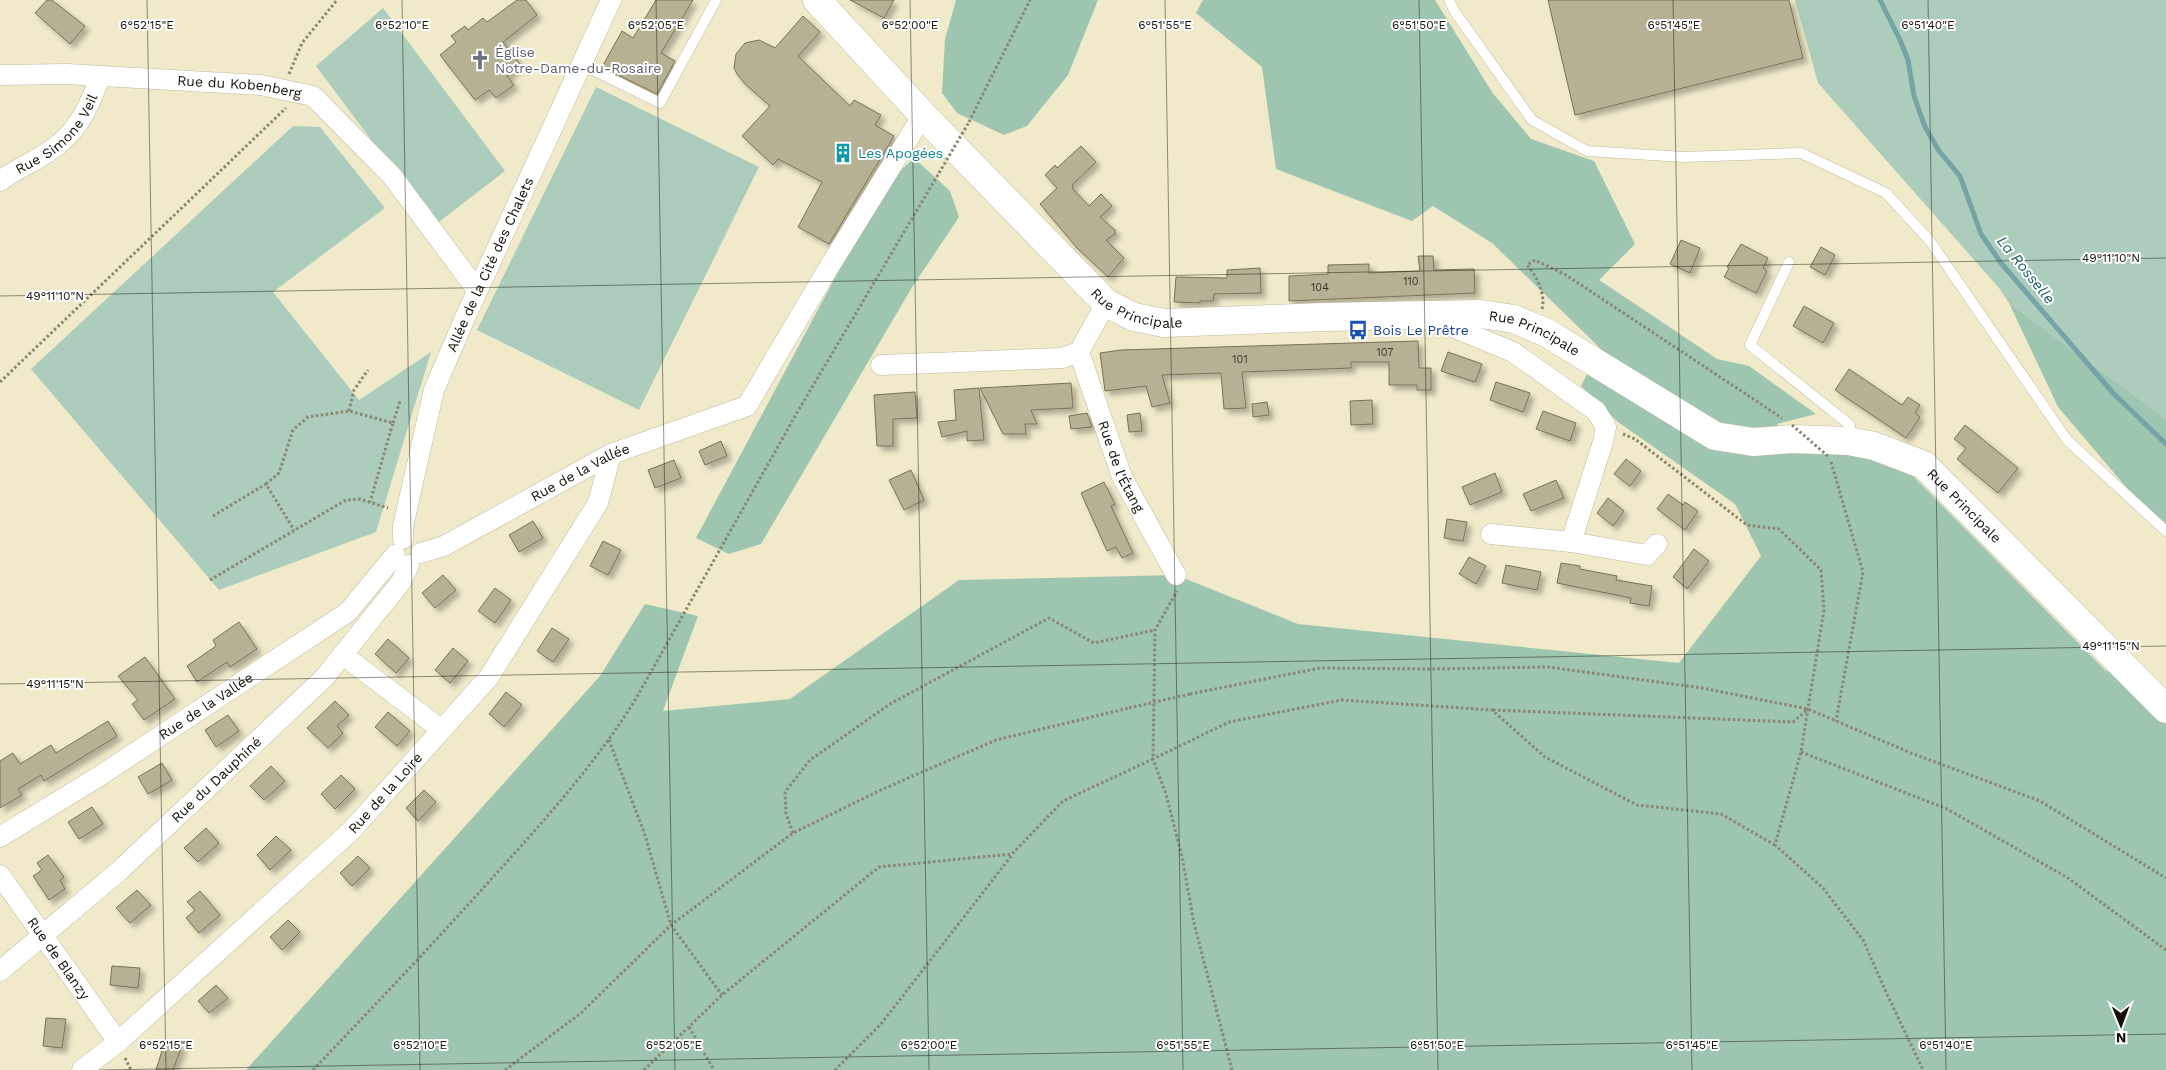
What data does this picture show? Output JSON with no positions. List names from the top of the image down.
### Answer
{
  "streets": {
    "main road": ["Rue Principale"],
    "street": [
      "Rue du Kobenberg",
      "Rue Simone Veil",
      "Allée de la Cité des Chalets",
      "Rue de l'Étang",
      "Rue de la Vallée",
      "Rue du Dauphiné",
      "Rue de la Loire",
      "Rue de Blanzy"
    ]
  },
  "crossings": [
    ["Rue du Kobenberg", "Rue Simone Veil"],
    ["Rue du Kobenberg", "Allée de la Cité des Chalets"],
    ["Allée de la Cité des Chalets", "Rue de la Vallée"],
    ["Allée de la Cité des Chalets", "Rue du Dauphiné"],
    ["Rue Principale", "Rue de la Vallée"],
    ["Rue de la Vallée", "Rue du Dauphiné"],
    ["Rue de la Vallée", "Rue de la Loire"],
    ["Rue du Dauphiné", "Rue de Blanzy"],
    ["Rue de la Loire", "Rue de Blanzy"]
  ],
  "water": ["La Rosselle"],
  "places": {
    "church": ["Église Notre-Dame-du-Rosaire"],
    "building": ["Les Apogées"],
    "bus stop": ["Bois Le Prêtre"]
  },
  "house_numbers": [
    "110",
    "104",
    "107",
    "101"
  ],
  "north": "bottom",
  "coordinates": [
    "6°52'15\"E",
    "6°52'10\"E",
    "6°52'05\"E",
    "6°52'00\"E",
    "6°51'55\"E",
    "6°51'50\"E",
    "6°51'45\"E",
    "6°51'40\"E",
    "49°11'10\"N",
    "49°11'15\"N"
  ]
}
